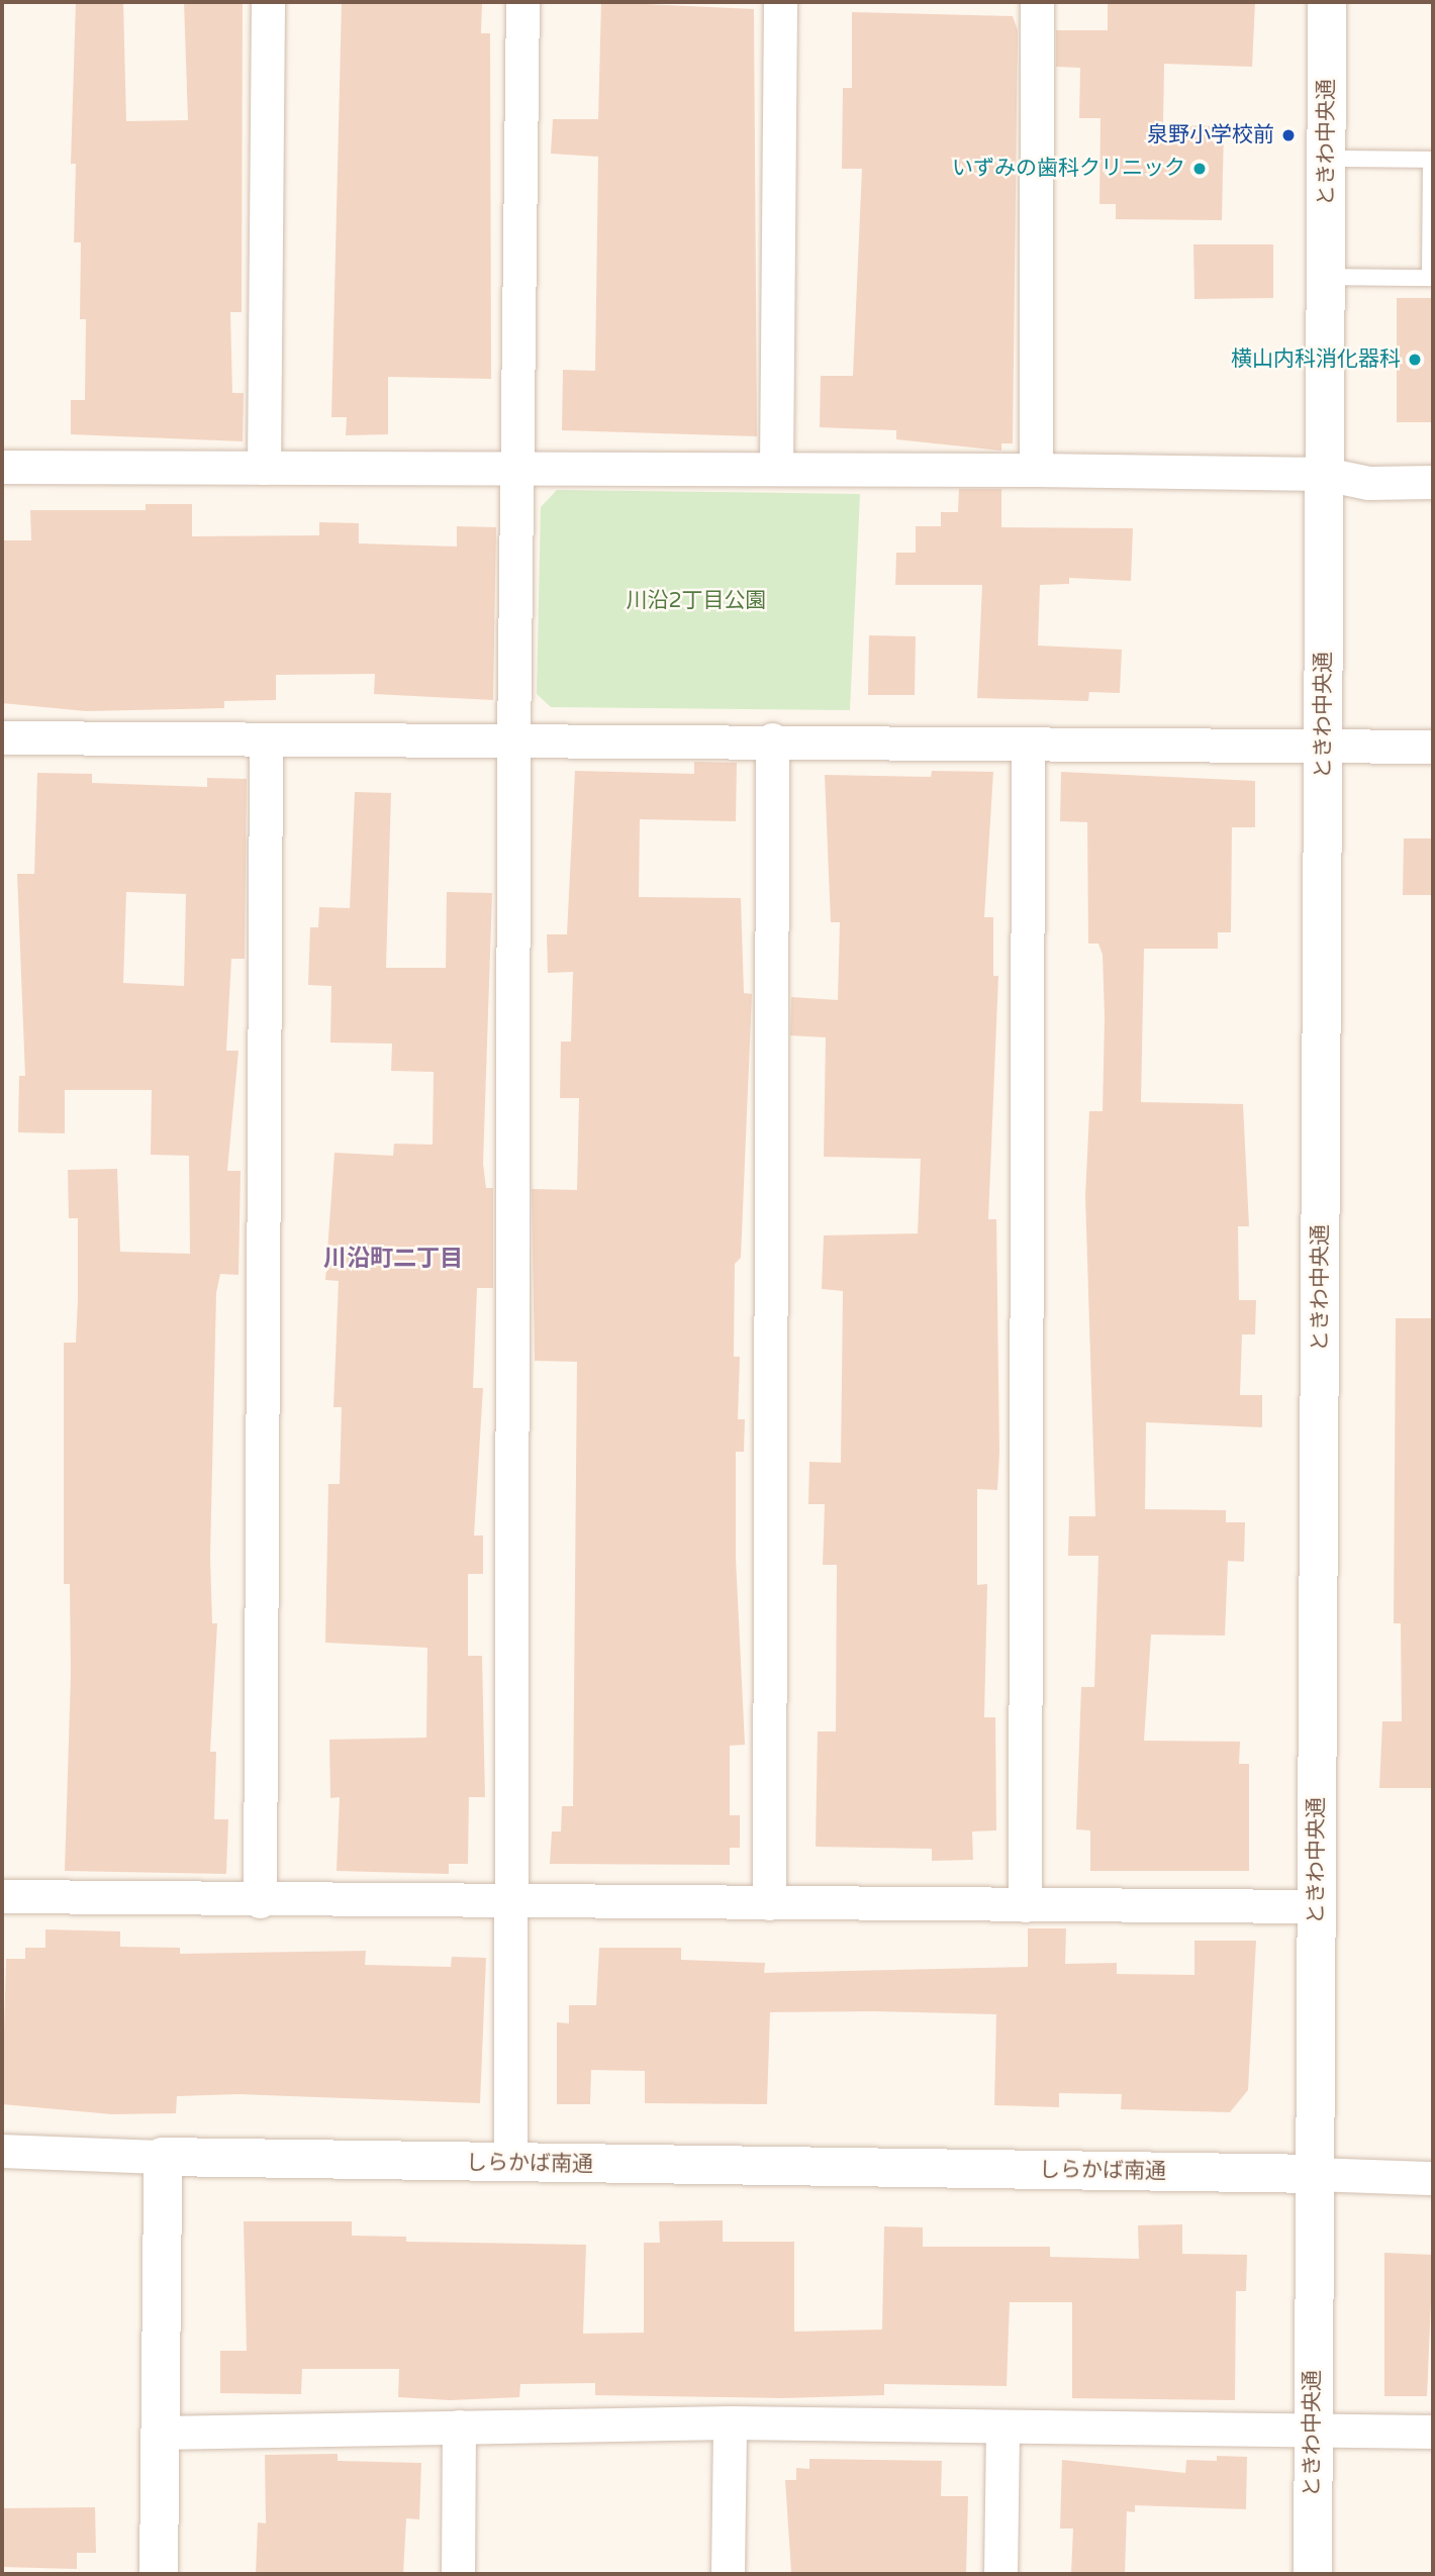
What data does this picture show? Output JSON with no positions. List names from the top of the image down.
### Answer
{
  "streets": {
    "street": ["ときわ中央通", "しらかば南通"]
  },
  "crossings": [
    ["ときわ中央通", "しらかば南通"]
  ],
  "districts": ["川沿町二丁目"],
  "parks": ["川沿2丁目公園"],
  "places": ["泉野小学校前", "いずみの歯科クリニック", "横山内科消化器科"]
}
